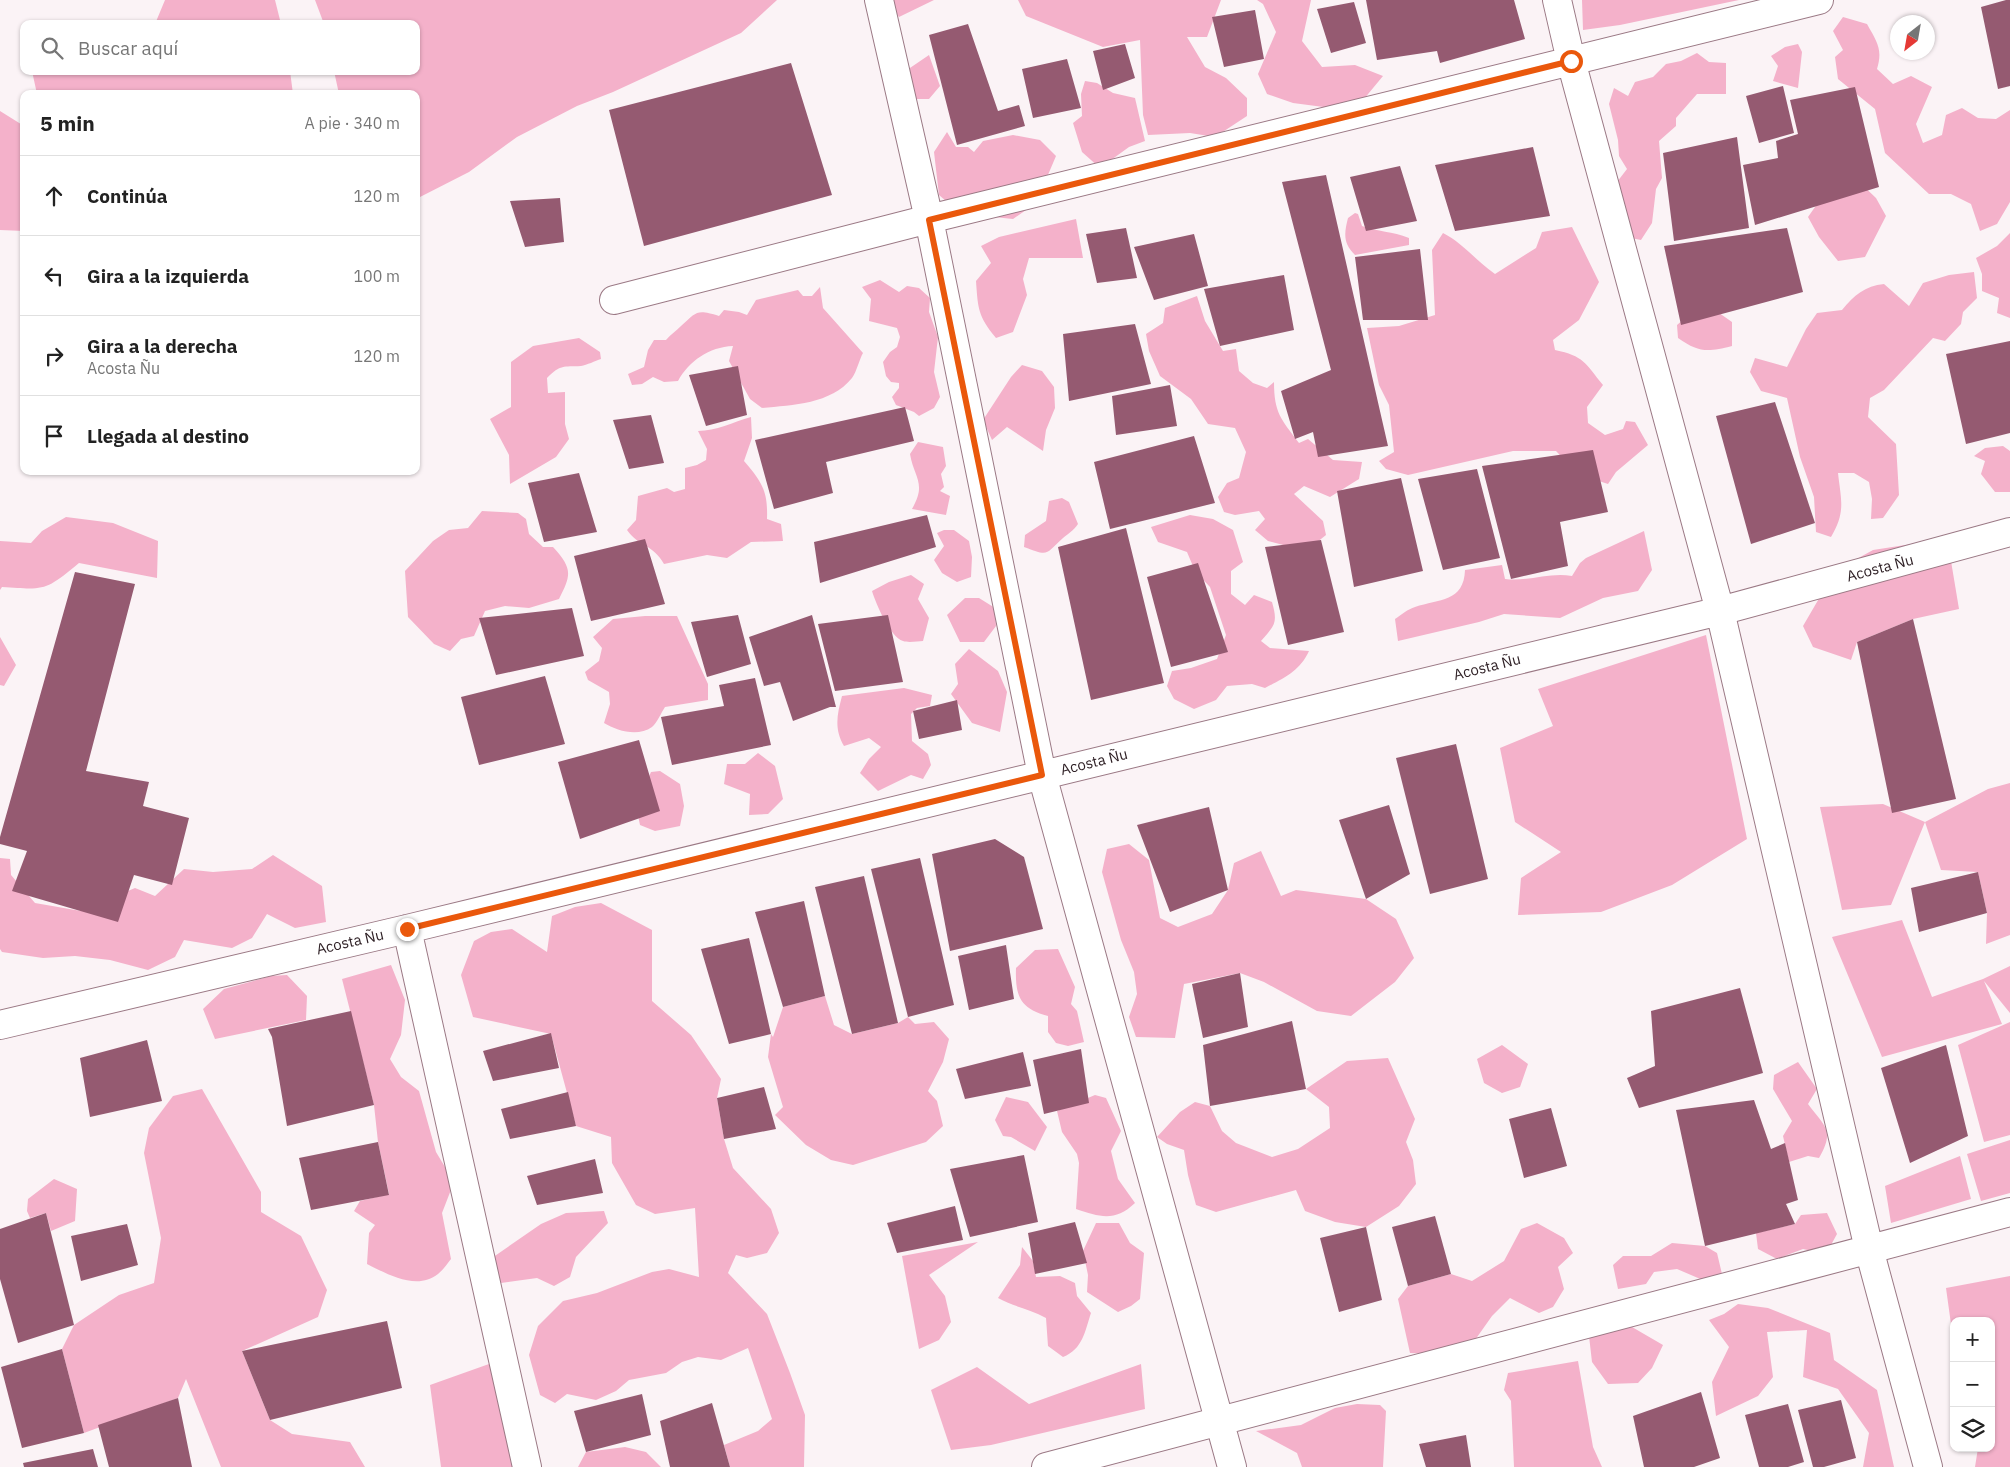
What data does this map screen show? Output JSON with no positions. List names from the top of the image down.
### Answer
{
  "streets": {
    "street": ["Acosta Ñu"]
  },
  "north": "bottom left",
  "page": {
    "search": "Buscar aquí",
    "heading": ["5 min", "A pie · 340 m"],
    "list": [
      ["Continúa", "120 m"],
      ["Gira a la izquierda", "100 m"],
      ["Gira a la derecha", "Acosta Ñu", "120 m"],
      "Llegada al destino"
    ],
    "map_buttons": ["+", "−"]
  }
}
